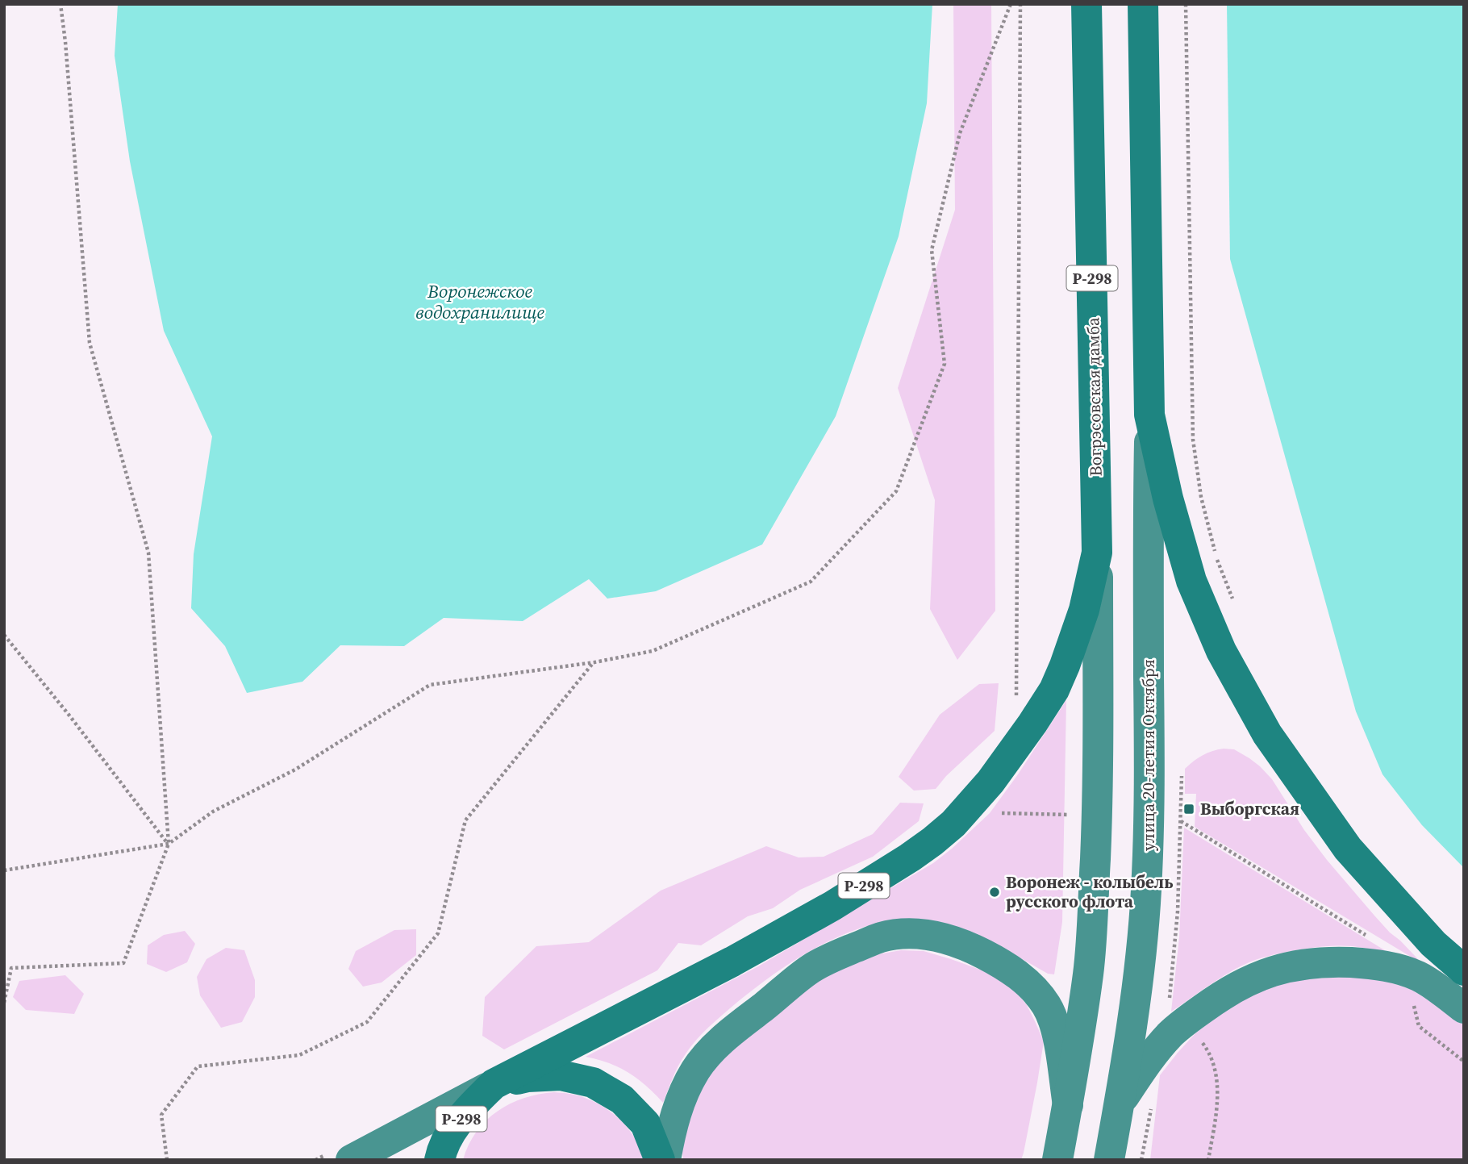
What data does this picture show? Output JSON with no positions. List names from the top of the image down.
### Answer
{
  "streets": {
    "highway": ["Р-298", "Вогрэсовская дамба"],
    "main road": ["улица 20-летия Октября"]
  },
  "crossings": [
    ["Р-298", "Вогрэсовская дамба"]
  ],
  "water": ["Воронежское водохранилище"],
  "places": {
    "transit": ["Выборгская"],
    "other": ["Воронеж - колыбель русского флота"]
  }
}
